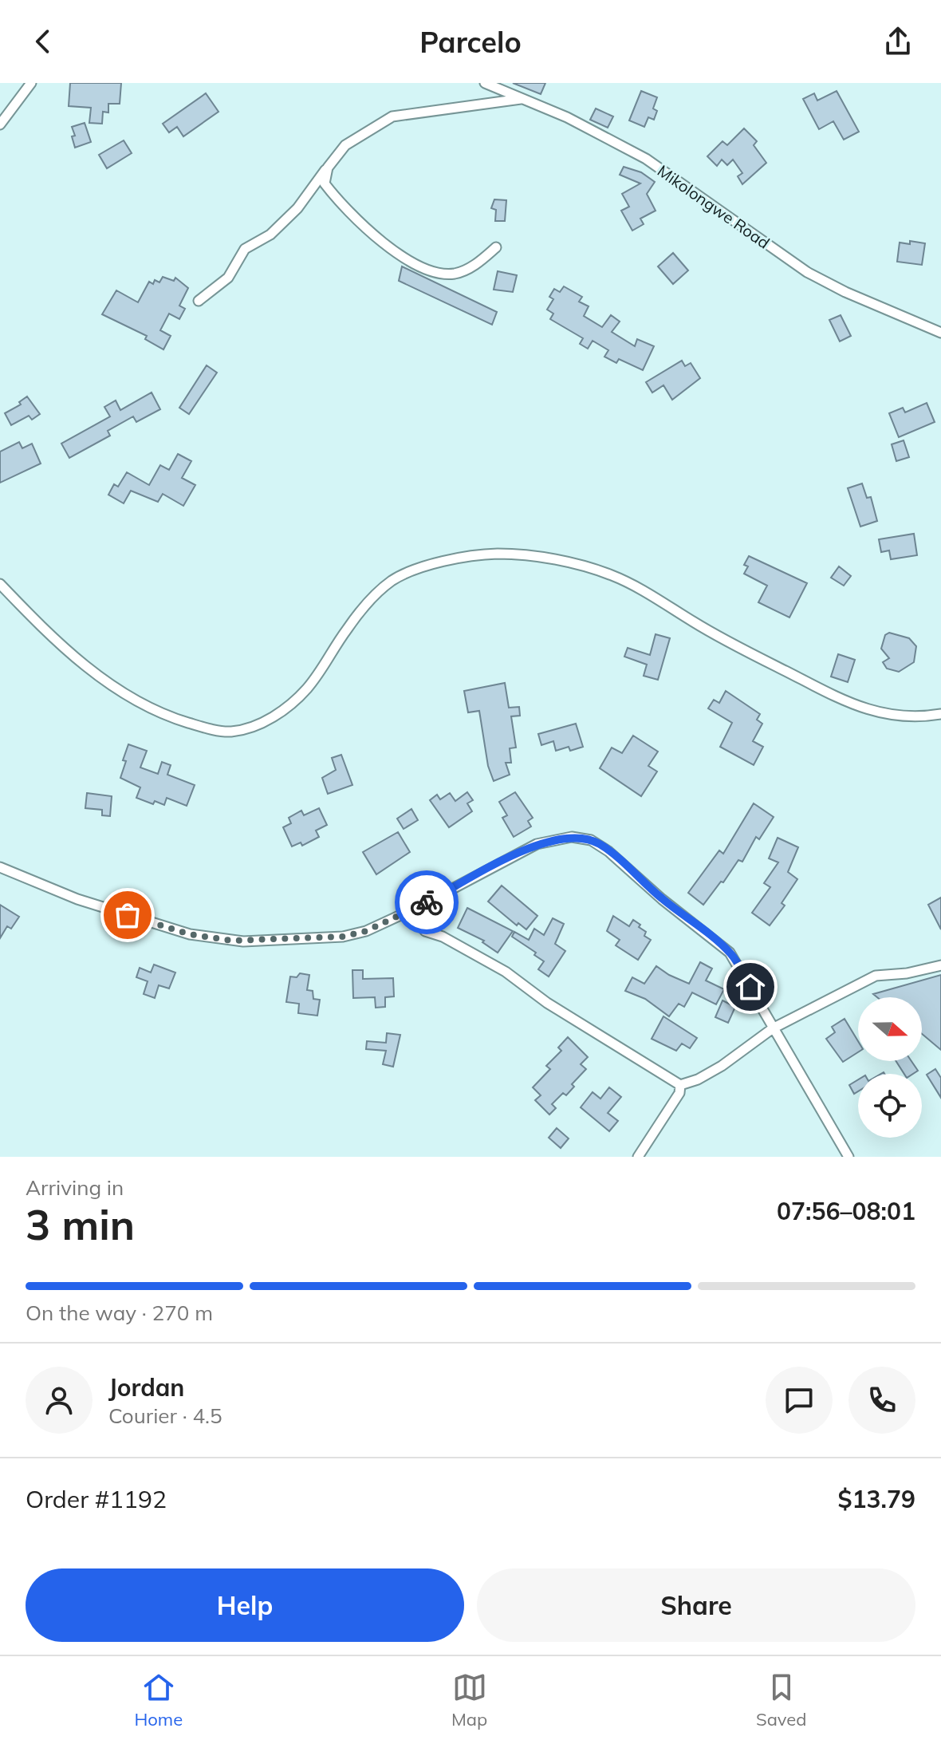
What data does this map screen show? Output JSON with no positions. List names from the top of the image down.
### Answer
{
  "streets": {
    "street": ["Mikolongwe Road"]
  },
  "north": "right",
  "page": {
    "header": "Parcelo",
    "heading": ["3 min", "Arriving in", "07:56–08:01"],
    "panel": [
      "Jordan",
      "Courier · 4.5",
      "Order #1192",
      "$13.79"
    ],
    "bar": "On the way · 270 m",
    "buttons": ["Help", "Share"],
    "tabs": ["Home", "Map", "Saved"]
  }
}
